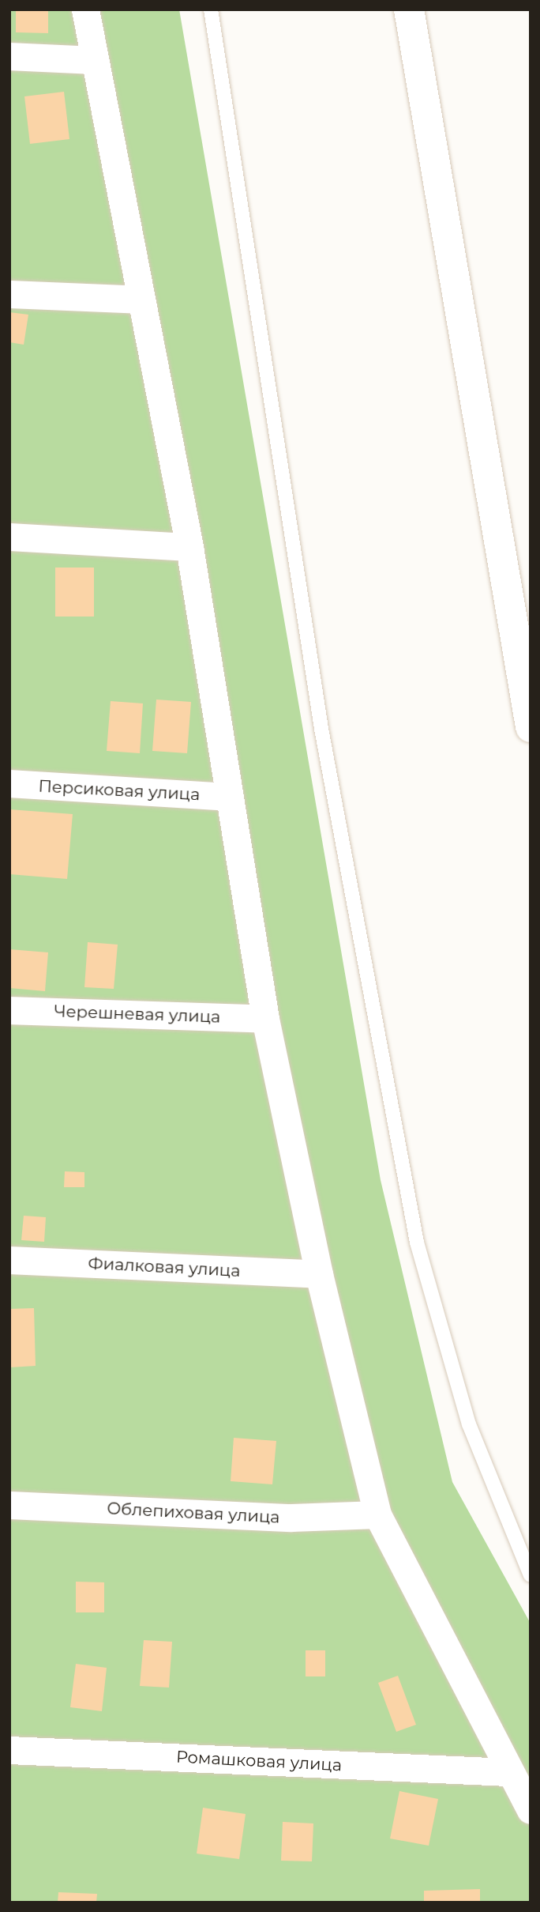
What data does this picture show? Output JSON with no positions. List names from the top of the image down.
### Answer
{
  "streets": {
    "street": [
      "Персиковая улица",
      "Черешневая улица",
      "Фиалковая улица",
      "Облепиховая улица",
      "Ромашковая улица"
    ]
  }
}
